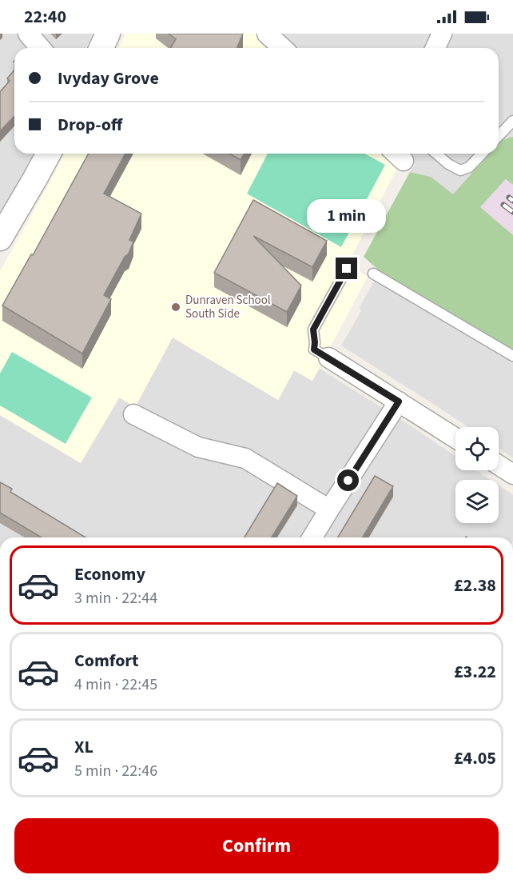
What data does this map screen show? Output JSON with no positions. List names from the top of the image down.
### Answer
{
  "places": ["Dunraven School South Side"],
  "page": {
    "status": "22:40",
    "banner": ["Ivyday Grove", "Drop-off"],
    "bubble": "1 min",
    "list": [
      {
        "name": "Economy",
        "note": "3 min · 22:44",
        "value": "£2.38"
      },
      {
        "name": "Comfort",
        "note": "4 min · 22:45",
        "value": "£3.22"
      },
      {
        "name": "XL",
        "note": "5 min · 22:46",
        "value": "£4.05"
      }
    ],
    "buttons": "Confirm"
  }
}
